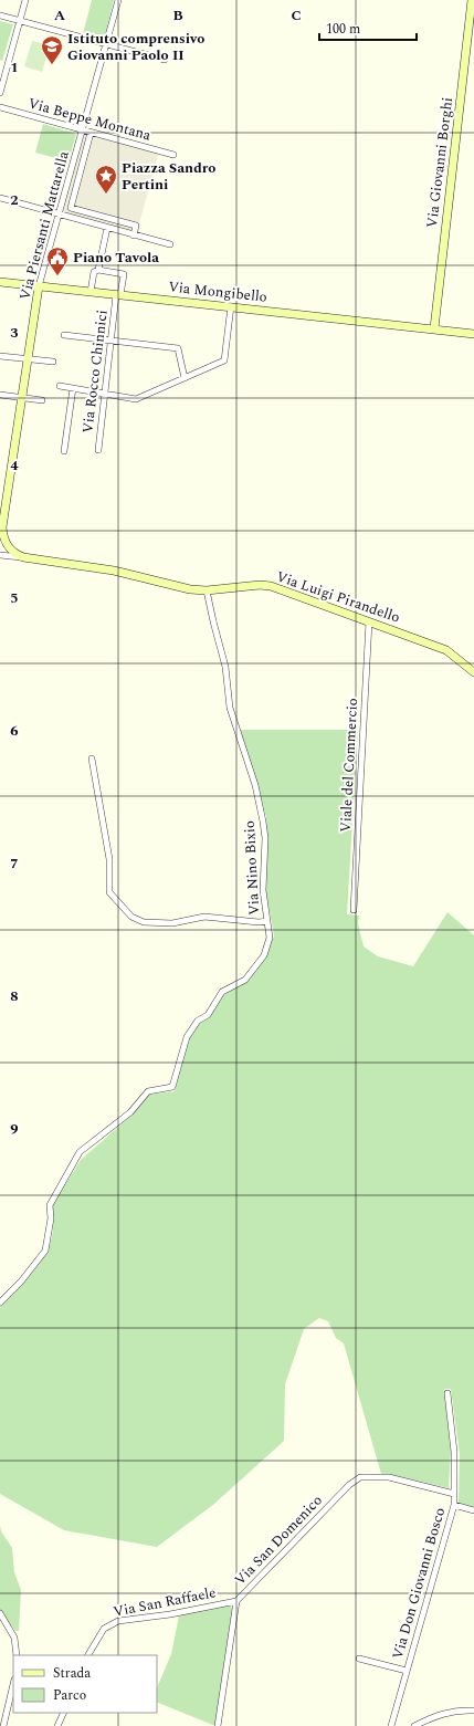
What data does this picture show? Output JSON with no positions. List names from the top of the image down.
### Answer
{
  "streets": {
    "street": [
      "Via Beppe Montana",
      "Via Giovanni Borghi",
      "Via Piersanti Mattarella",
      "Via Mongibello",
      "Via Rocco Chinnici",
      "Via Luigi Pirandello",
      "Viale del Commercio",
      "Via Nino Bixio",
      "Via San Domenico",
      "Via Don Giovanni Bosco",
      "Via San Raffaele"
    ]
  },
  "crossings": [
    ["Via Beppe Montana", "Via Piersanti Mattarella"],
    ["Via Giovanni Borghi", "Via Mongibello"],
    ["Via Piersanti Mattarella", "Via Mongibello"],
    ["Via Mongibello", "Via Rocco Chinnici"],
    ["Via Luigi Pirandello", "Viale del Commercio"],
    ["Via Luigi Pirandello", "Via Nino Bixio"],
    ["Via San Domenico", "Via Don Giovanni Bosco"],
    ["Via San Domenico", "Via San Raffaele"]
  ],
  "places": {
    "school or university": ["Istituto comprensivo Giovanni Paolo II"],
    "place": ["Piazza Sandro Pertini"],
    "public building": ["Piano Tavola"]
  },
  "legend": ["Strada", "Parco"],
  "scale_bar": "100 m",
  "grid": {
    "columns": ["A", "B", "C"],
    "rows": [
      "1",
      "2",
      "3",
      "4",
      "5",
      "6",
      "7",
      "8",
      "9"
    ]
  }
}
